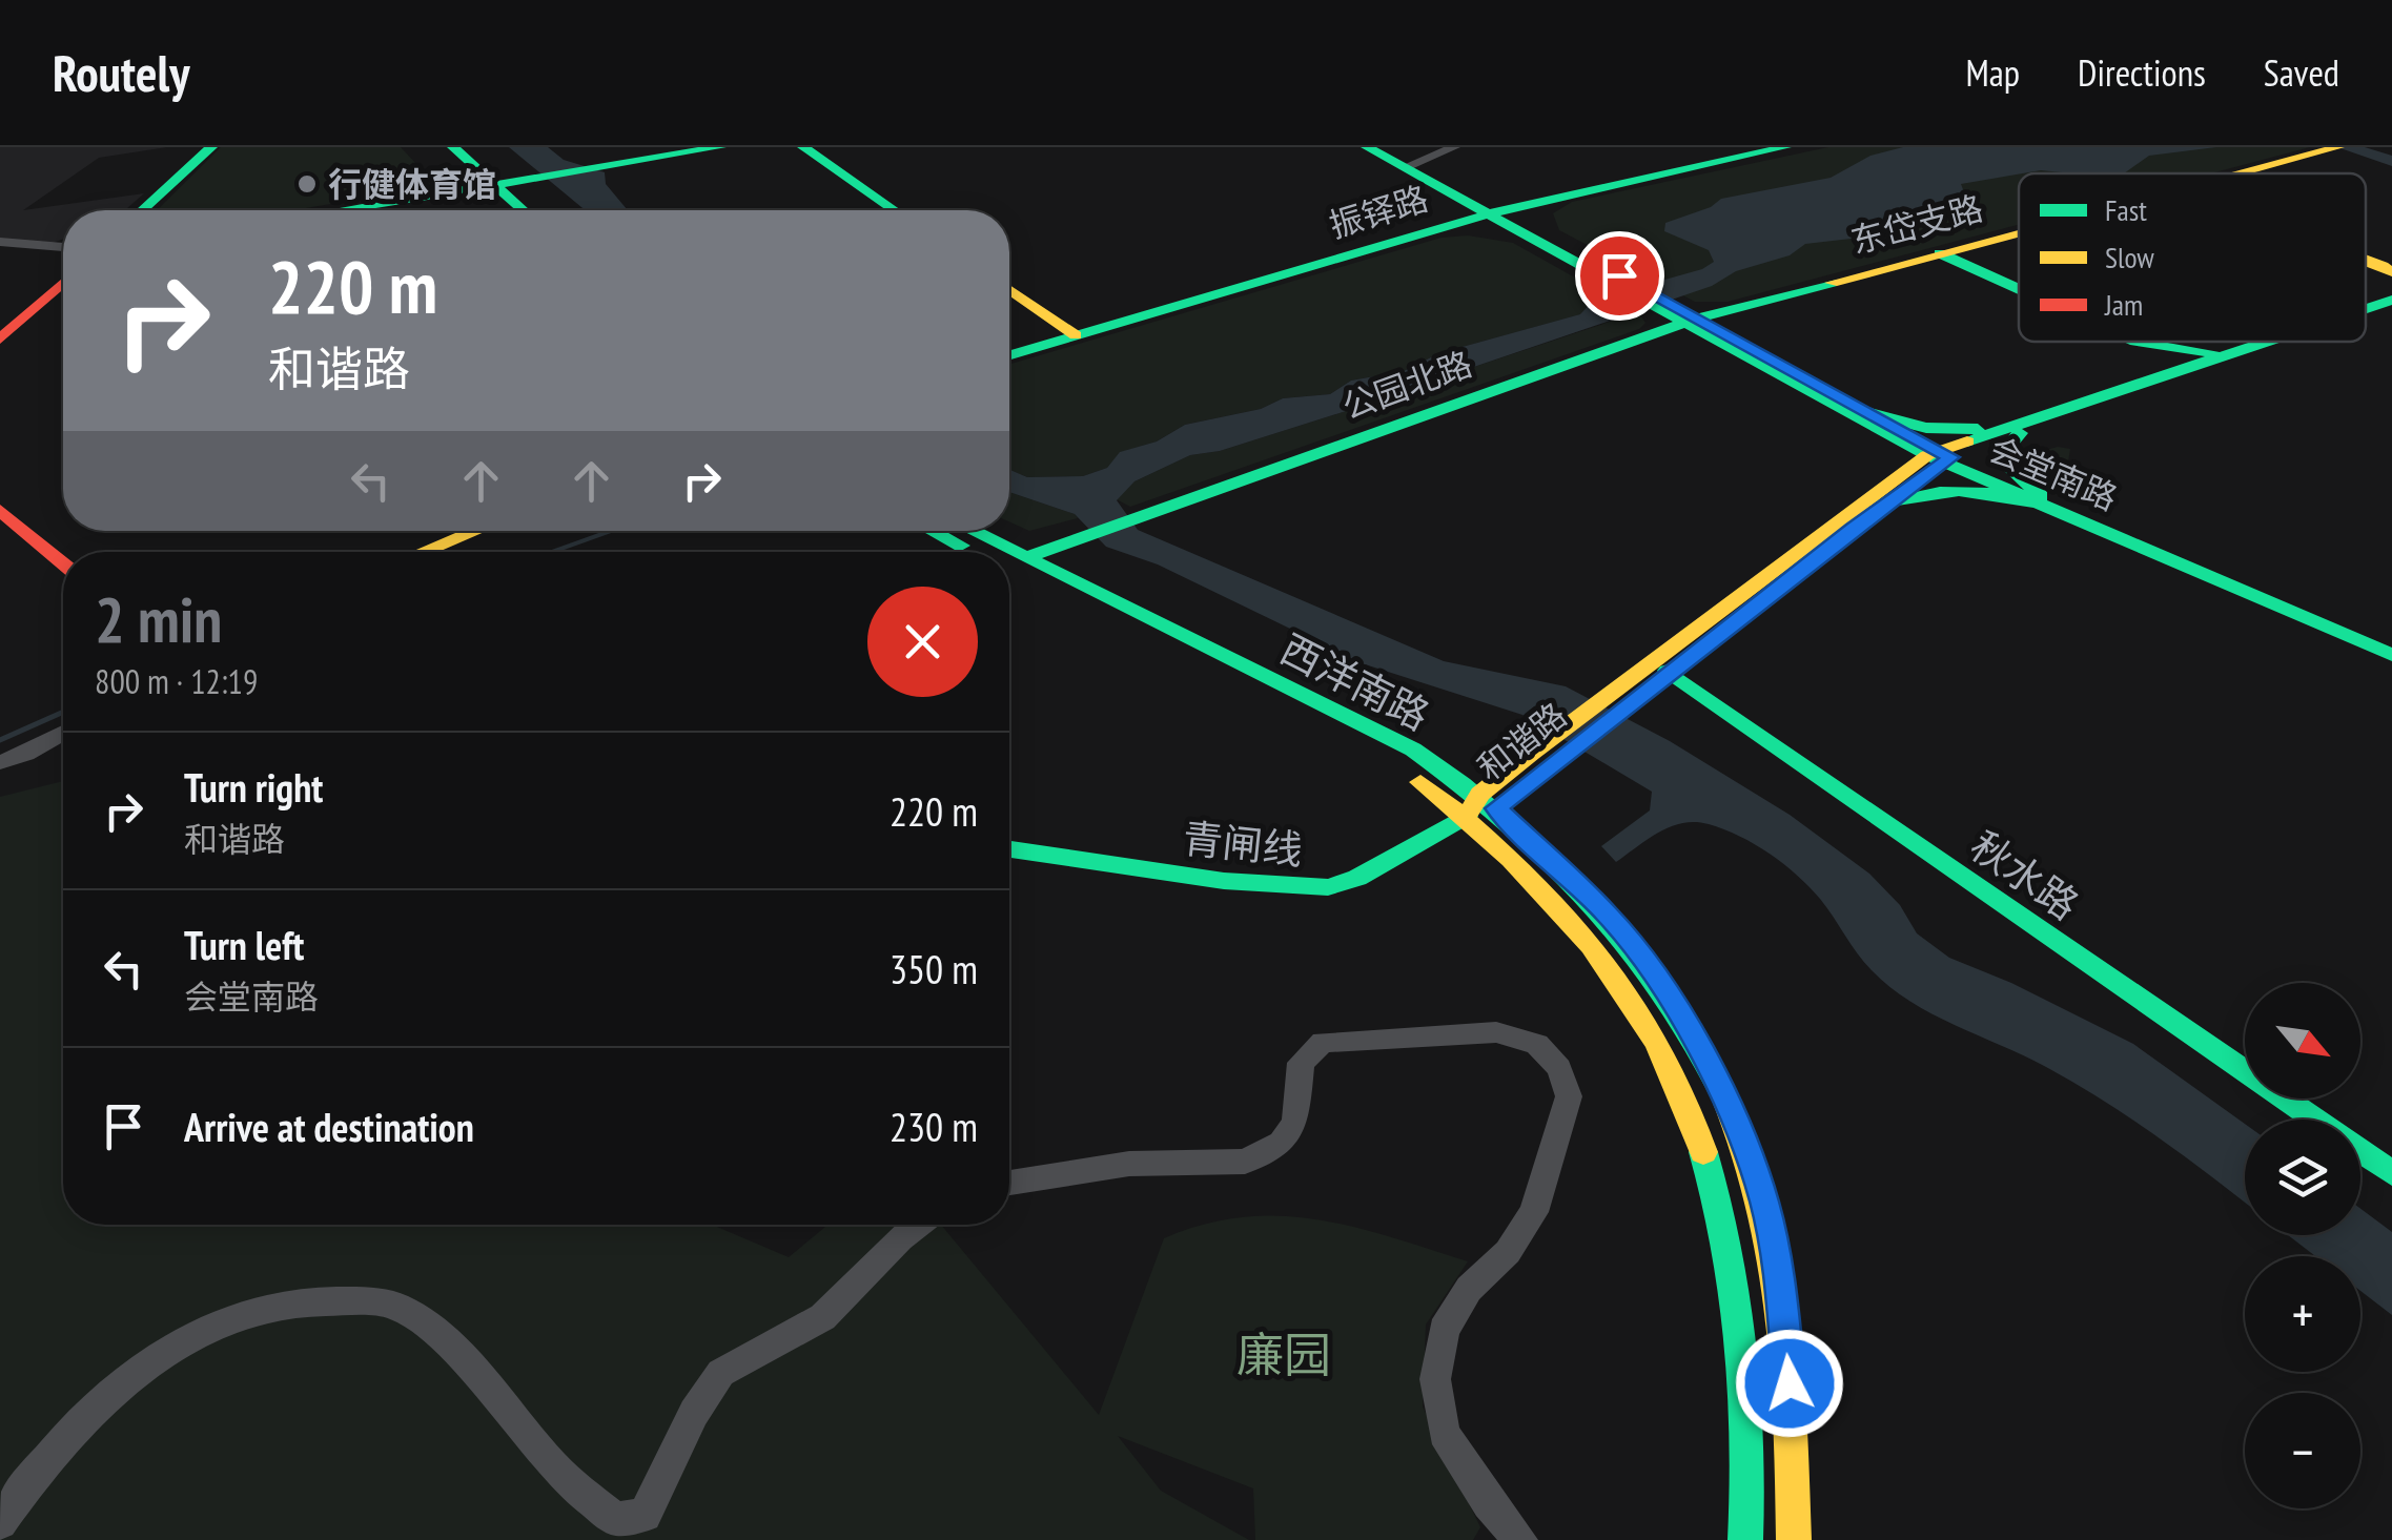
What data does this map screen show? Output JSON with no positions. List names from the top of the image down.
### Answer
{
  "streets": {
    "main road": [
      "振铎路",
      "东岱支路",
      "公园北路",
      "会堂南路",
      "西洋南路",
      "和谐路",
      "青闸线",
      "秋水路"
    ]
  },
  "crossings": [
    ["振铎路", "会堂南路"],
    ["东岱支路", "公园北路"],
    ["东岱支路", "会堂南路"],
    ["公园北路", "会堂南路"],
    ["公园北路", "西洋南路"],
    ["会堂南路", "和谐路"],
    ["西洋南路", "和谐路"],
    ["西洋南路", "青闸线"],
    ["和谐路", "青闸线"],
    ["和谐路", "秋水路"]
  ],
  "parks": ["廉园"],
  "places": ["行健体育馆"],
  "legend": ["Fast", "Slow", "Jam"],
  "north": "bottom right",
  "page": {
    "header": "Routely",
    "nav": ["Map", "Directions", "Saved"],
    "turn": ["220 m", "和谐路"],
    "heading": ["2 min", "800 m · 12:19"],
    "list": [
      {
        "name": "Turn right",
        "note": "和谐路",
        "value": "220 m"
      },
      {
        "name": "Turn left",
        "note": "会堂南路",
        "value": "350 m"
      },
      {
        "name": "Arrive at destination",
        "value": "230 m"
      }
    ],
    "map_buttons": ["+", "−"]
  }
}
